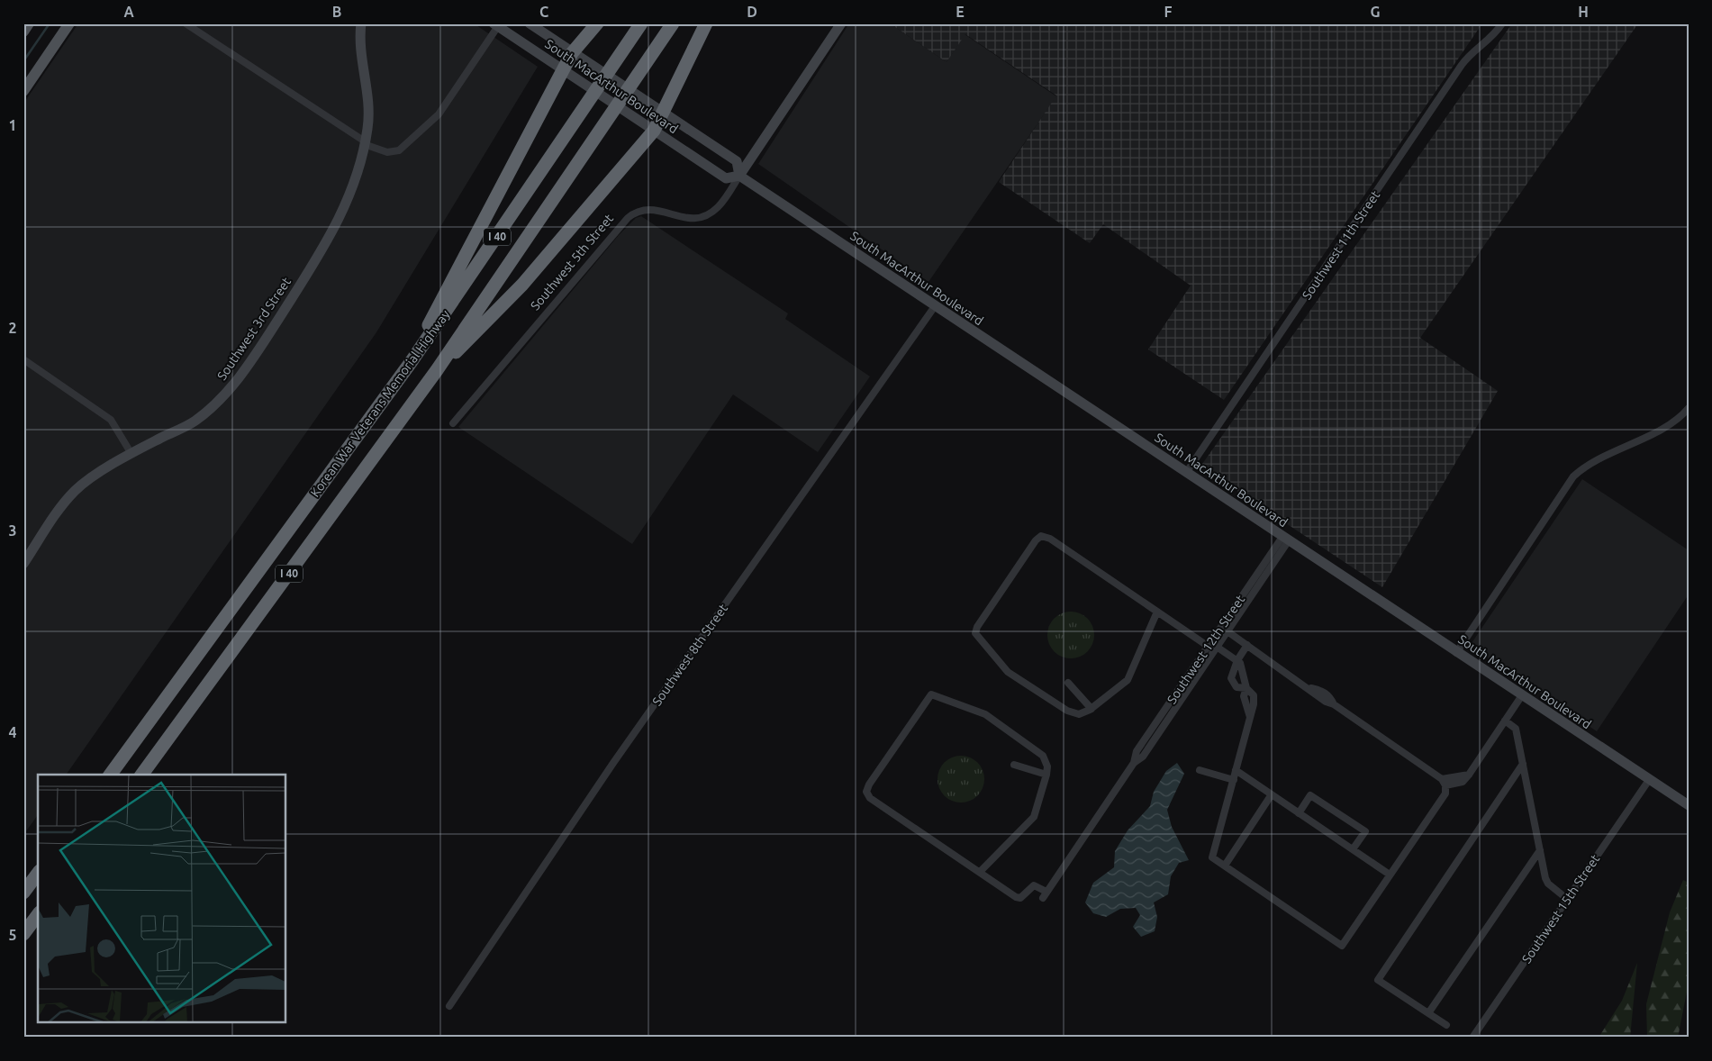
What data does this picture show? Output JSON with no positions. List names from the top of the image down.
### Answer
{
  "streets": {
    "highway": ["I 40", "Korean War Veterans Memorial Highway"],
    "main road": ["South MacArthur Boulevard", "Southwest 5th Street", "Southwest 3rd Street"],
    "street": [
      "Southwest 11th Street",
      "Southwest 12th Street",
      "Southwest 8th Street",
      "Southwest 15th Street"
    ]
  },
  "crossings": [
    ["South MacArthur Boulevard", "Southwest 11th Street"],
    ["South MacArthur Boulevard", "Southwest 5th Street"],
    ["South MacArthur Boulevard", "Southwest 12th Street"],
    ["South MacArthur Boulevard", "Southwest 8th Street"],
    ["South MacArthur Boulevard", "Southwest 15th Street"]
  ],
  "grid": {
    "columns": [
      "A",
      "B",
      "C",
      "D",
      "E",
      "F",
      "G",
      "H"
    ],
    "rows": [
      "1",
      "2",
      "3",
      "4",
      "5"
    ]
  }
}
